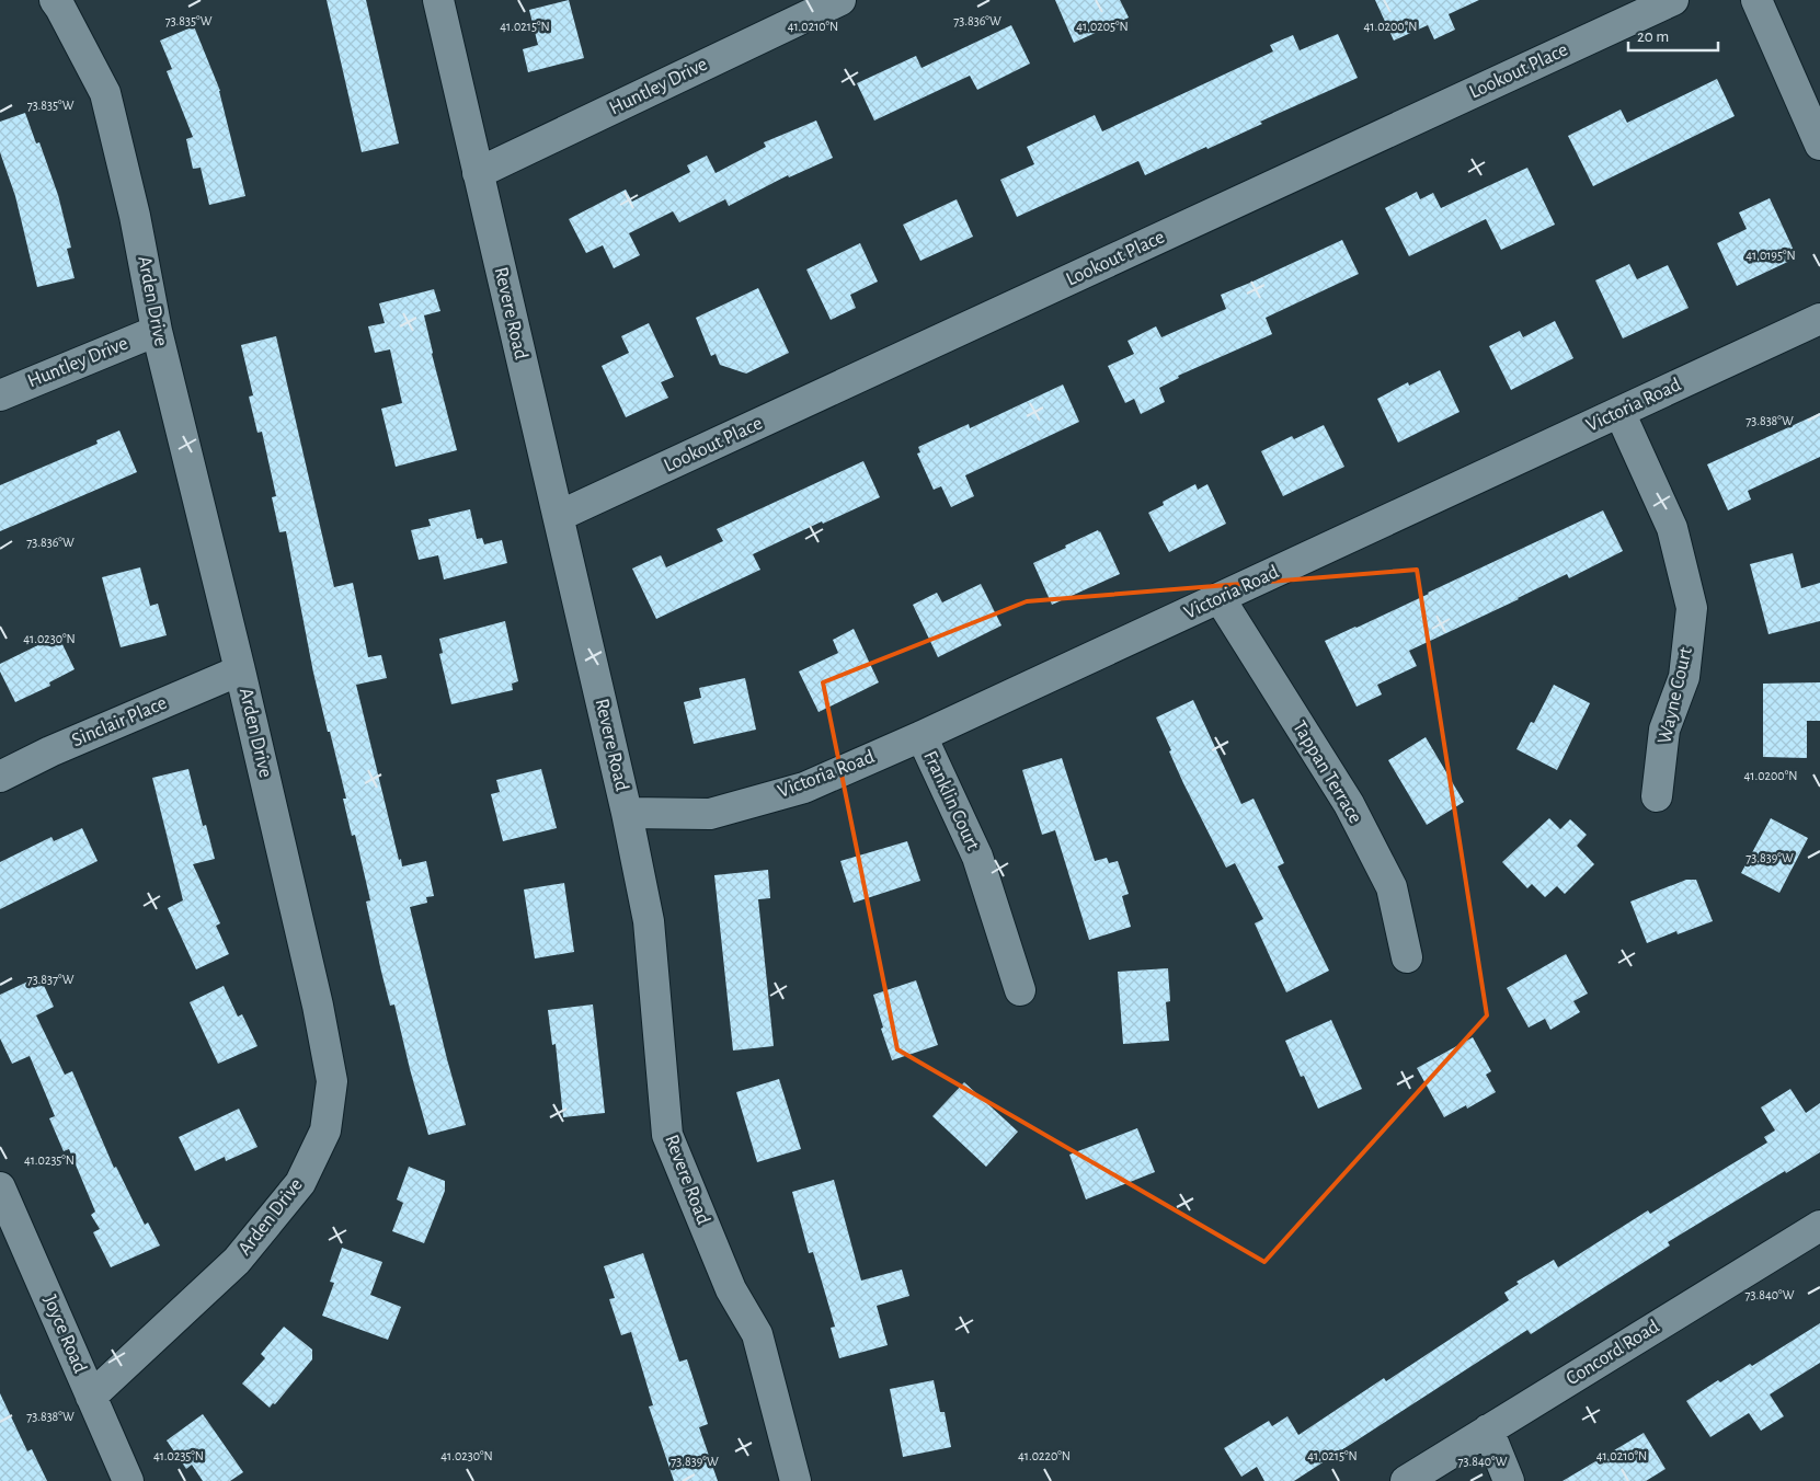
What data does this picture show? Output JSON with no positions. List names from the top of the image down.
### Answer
{
  "streets": {
    "street": [
      "Lookout Place",
      "Huntley Drive",
      "Arden Drive",
      "Revere Road",
      "Victoria Road",
      "Wayne Court",
      "Sinclair Place",
      "Tappan Terrace",
      "Franklin Court",
      "Joyce Road",
      "Concord Road"
    ]
  },
  "crossings": [
    ["Lookout Place", "Revere Road"],
    ["Huntley Drive", "Arden Drive"],
    ["Huntley Drive", "Revere Road"],
    ["Arden Drive", "Sinclair Place"],
    ["Arden Drive", "Joyce Road"],
    ["Revere Road", "Victoria Road"],
    ["Victoria Road", "Wayne Court"],
    ["Victoria Road", "Tappan Terrace"],
    ["Victoria Road", "Franklin Court"]
  ],
  "scale_bar": "20 m",
  "coordinates": [
    "73.835°W",
    "73.836°W",
    "41.0215°N",
    "41.0210°N",
    "41.0205°N",
    "41.0200°N",
    "41.0195°N",
    "73.838°W",
    "41.0230°N",
    "73.839°W",
    "73.837°W",
    "41.0235°N",
    "73.840°W",
    "41.0220°N"
  ]
}
